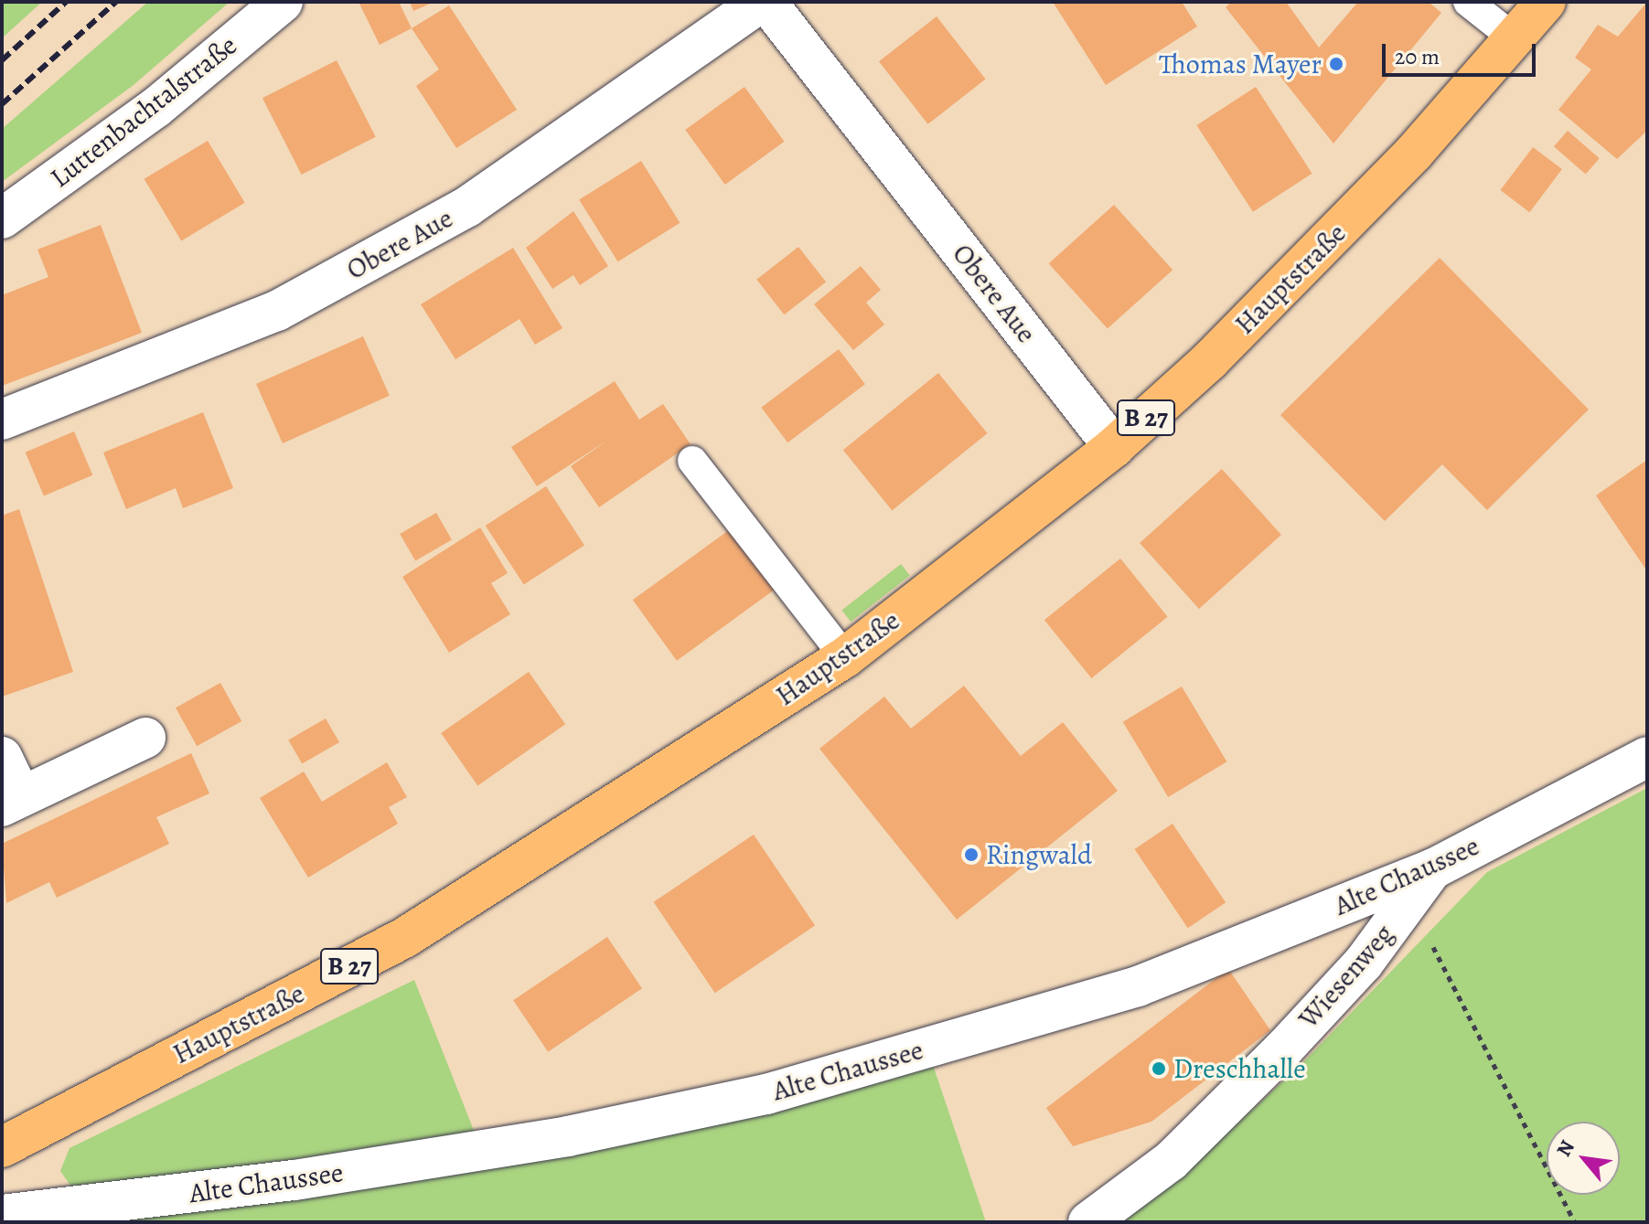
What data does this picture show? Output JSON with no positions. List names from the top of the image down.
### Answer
{
  "streets": {
    "main road": ["Hauptstraße", "B 27"],
    "street": [
      "Luttenbachtalstraße",
      "Obere Aue",
      "Alte Chaussee",
      "Wiesenweg"
    ]
  },
  "crossings": [
    ["Obere Aue", "Hauptstraße"],
    ["Alte Chaussee", "Wiesenweg"]
  ],
  "places": ["Thomas Mayer", "Ringwald", "Dreschhalle"],
  "scale_bar": "20 m",
  "north": "top left"
}
